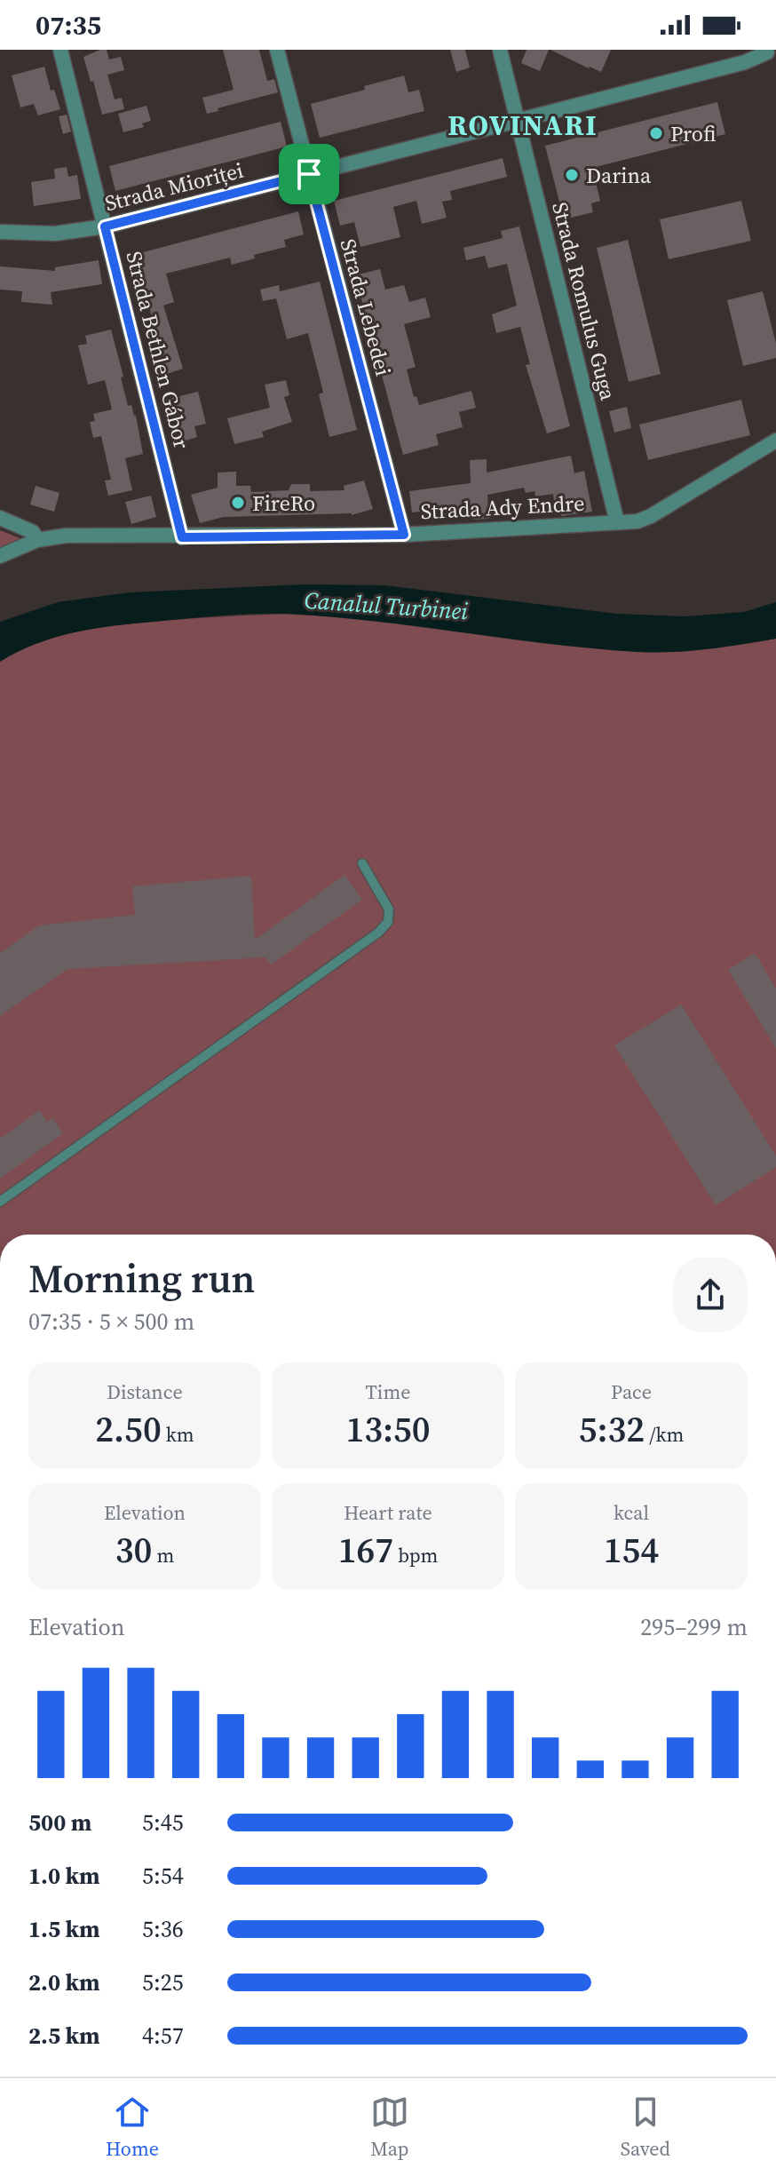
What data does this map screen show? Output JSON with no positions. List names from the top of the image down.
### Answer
{
  "streets": {
    "street": [
      "Strada Mioriței",
      "Strada Romulus Guga",
      "Strada Lebedei",
      "Strada Bethlen Gábor",
      "Strada Ady Endre"
    ]
  },
  "crossings": [
    ["Strada Mioriței", "Strada Romulus Guga"],
    ["Strada Mioriței", "Strada Lebedei"],
    ["Strada Mioriței", "Strada Bethlen Gábor"],
    ["Strada Romulus Guga", "Strada Ady Endre"],
    ["Strada Lebedei", "Strada Ady Endre"],
    ["Strada Bethlen Gábor", "Strada Ady Endre"]
  ],
  "districts": ["ROVINARI"],
  "water": ["Canalul Turbinei"],
  "places": ["Profi", "Darina", "FireRo"],
  "page": {
    "status": "07:35",
    "heading": ["Morning run", "07:35 · 5 × 500 m"],
    "stats": [
      ["Distance", "2.50 km"],
      ["Time", "13:50"],
      ["Pace", "5:32 /km"],
      ["Elevation", "30 m"],
      ["Heart rate", "167 bpm"],
      ["kcal", "154"]
    ],
    "chart": ["Elevation", "295–299 m"],
    "list": [
      {
        "name": "500 m",
        "note": "5:45"
      },
      {
        "name": "1.0 km",
        "note": "5:54"
      },
      {
        "name": "1.5 km",
        "note": "5:36"
      },
      {
        "name": "2.0 km",
        "note": "5:25"
      },
      {
        "name": "2.5 km",
        "note": "4:57"
      }
    ],
    "tabs": ["Home", "Map", "Saved"]
  }
}
